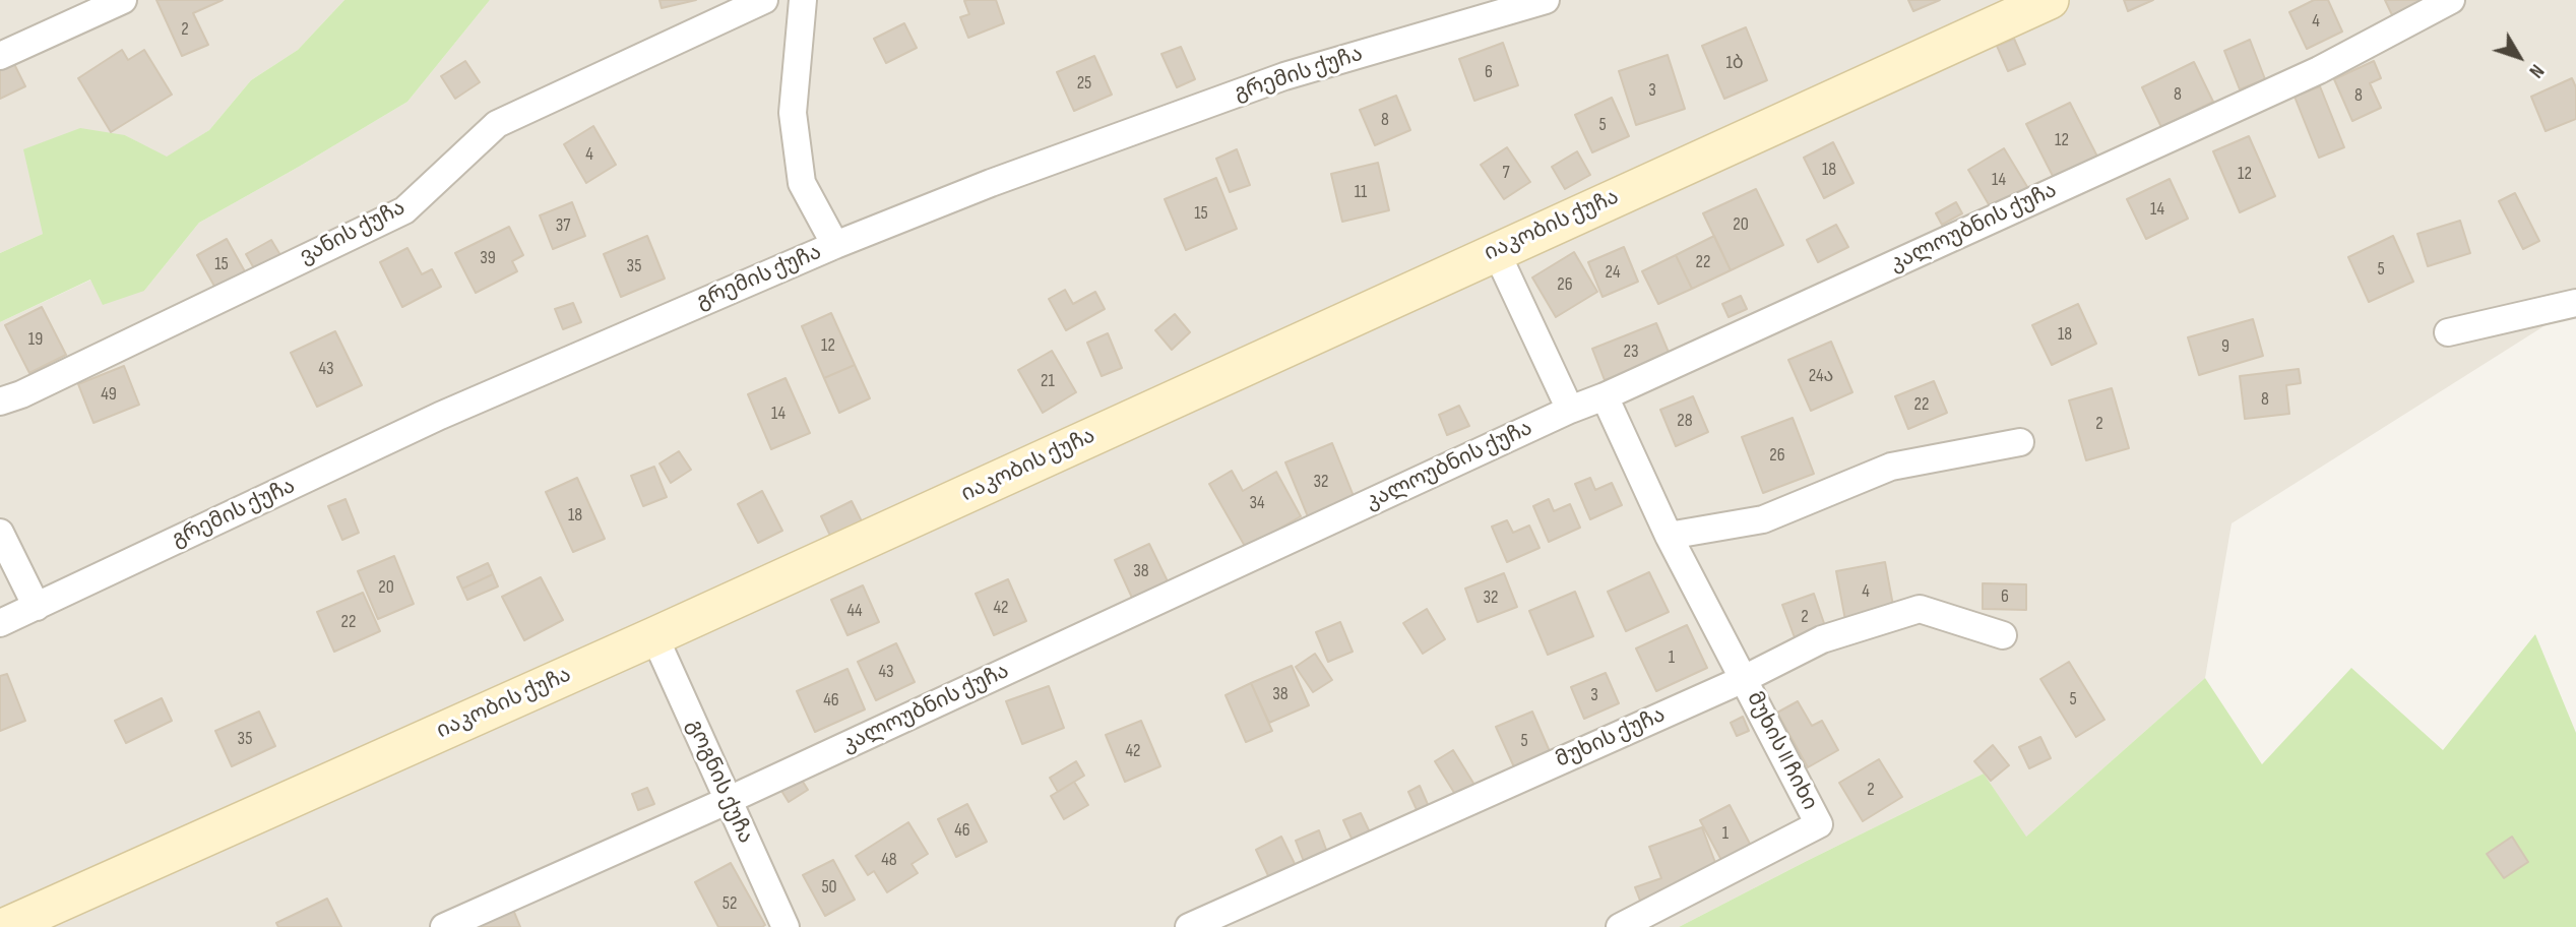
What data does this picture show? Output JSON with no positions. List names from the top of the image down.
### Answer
{
  "streets": {
    "street": [
      "გრემის ქუჩა",
      "იაკობის ქუჩა",
      "კალოუბნის ქუჩა",
      "ვანის ქუჩა",
      "მუხის ქუჩა",
      "მუხის II ჩიხი",
      "გოგნის ქუჩა"
    ]
  },
  "crossings": [
    ["იაკობის ქუჩა", "გოგნის ქუჩა"],
    ["კალოუბნის ქუჩა", "გოგნის ქუჩა"],
    ["მუხის ქუჩა", "მუხის II ჩიხი"]
  ],
  "house_numbers": [
    "4",
    "2",
    "1ბ",
    "6",
    "25",
    "3",
    "8",
    "8",
    "8",
    "5",
    "12",
    "4",
    "18",
    "7",
    "12",
    "14",
    "11",
    "14",
    "15",
    "20",
    "37",
    "39",
    "22",
    "15",
    "35",
    "5",
    "24",
    "26",
    "18",
    "19",
    "12",
    "9",
    "23",
    "43",
    "24ა",
    "21",
    "49",
    "8",
    "22",
    "14",
    "28",
    "2",
    "26",
    "32",
    "34",
    "18",
    "38",
    "20",
    "4",
    "6",
    "32",
    "42",
    "44",
    "2",
    "22",
    "1",
    "43",
    "38",
    "3",
    "5",
    "46",
    "35",
    "5",
    "42",
    "2",
    "46",
    "1",
    "48",
    "50",
    "52"
  ],
  "north": "bottom right"
}
